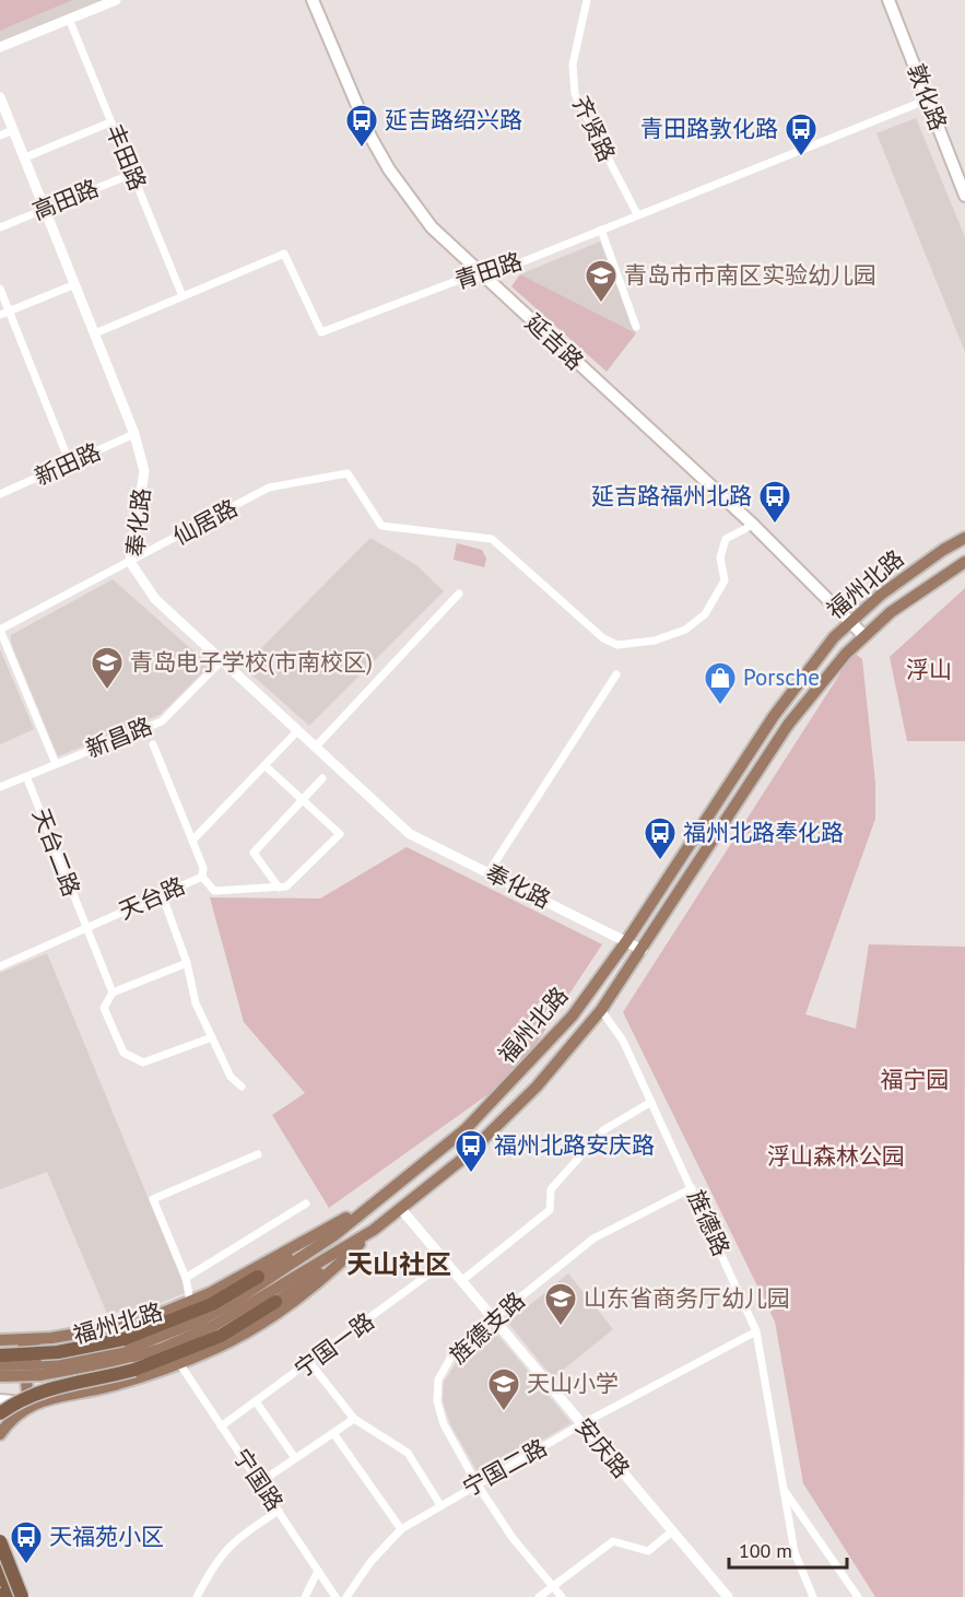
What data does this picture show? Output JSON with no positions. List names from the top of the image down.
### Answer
{
  "streets": {
    "main road": ["敦化路", "延吉路", "福州北路"],
    "street": [
      "齐贤路",
      "丰田路",
      "高田路",
      "青田路",
      "新田路",
      "奉化路",
      "仙居路",
      "新昌路",
      "天台二路",
      "天台路",
      "旌德路",
      "旌德支路",
      "宁国一路",
      "安庆路",
      "宁国二路",
      "宁国路"
    ]
  },
  "crossings": [
    ["敦化路", "青田路"],
    ["齐贤路", "青田路"],
    ["丰田路", "高田路"],
    ["丰田路", "青田路"],
    ["高田路", "奉化路"],
    ["青田路", "延吉路"],
    ["青田路", "奉化路"],
    ["延吉路", "仙居路"],
    ["延吉路", "福州北路"],
    ["新田路", "奉化路"],
    ["奉化路", "仙居路"],
    ["奉化路", "福州北路"],
    ["奉化路", "新昌路"],
    ["福州北路", "旌德路"],
    ["福州北路", "安庆路"],
    ["新昌路", "天台二路"],
    ["天台二路", "天台路"],
    ["旌德路", "旌德支路"],
    ["旌德路", "宁国二路"],
    ["旌德支路", "安庆路"],
    ["旌德支路", "宁国二路"],
    ["宁国一路", "安庆路"],
    ["宁国一路", "宁国路"],
    ["安庆路", "宁国二路"]
  ],
  "districts": ["天山社区"],
  "parks": ["浮山", "福宁园", "浮山森林公园"],
  "places": {
    "bus stop": [
      "延吉路绍兴路",
      "青田路敦化路",
      "延吉路福州北路",
      "福州北路奉化路",
      "福州北路安庆路",
      "天福苑小区"
    ],
    "school or university": [
      "青岛市市南区实验幼儿园",
      "青岛电子学校(市南校区)",
      "山东省商务厅幼儿园",
      "天山小学"
    ],
    "shop": ["Porsche"]
  },
  "scale_bar": "100 m"
}
